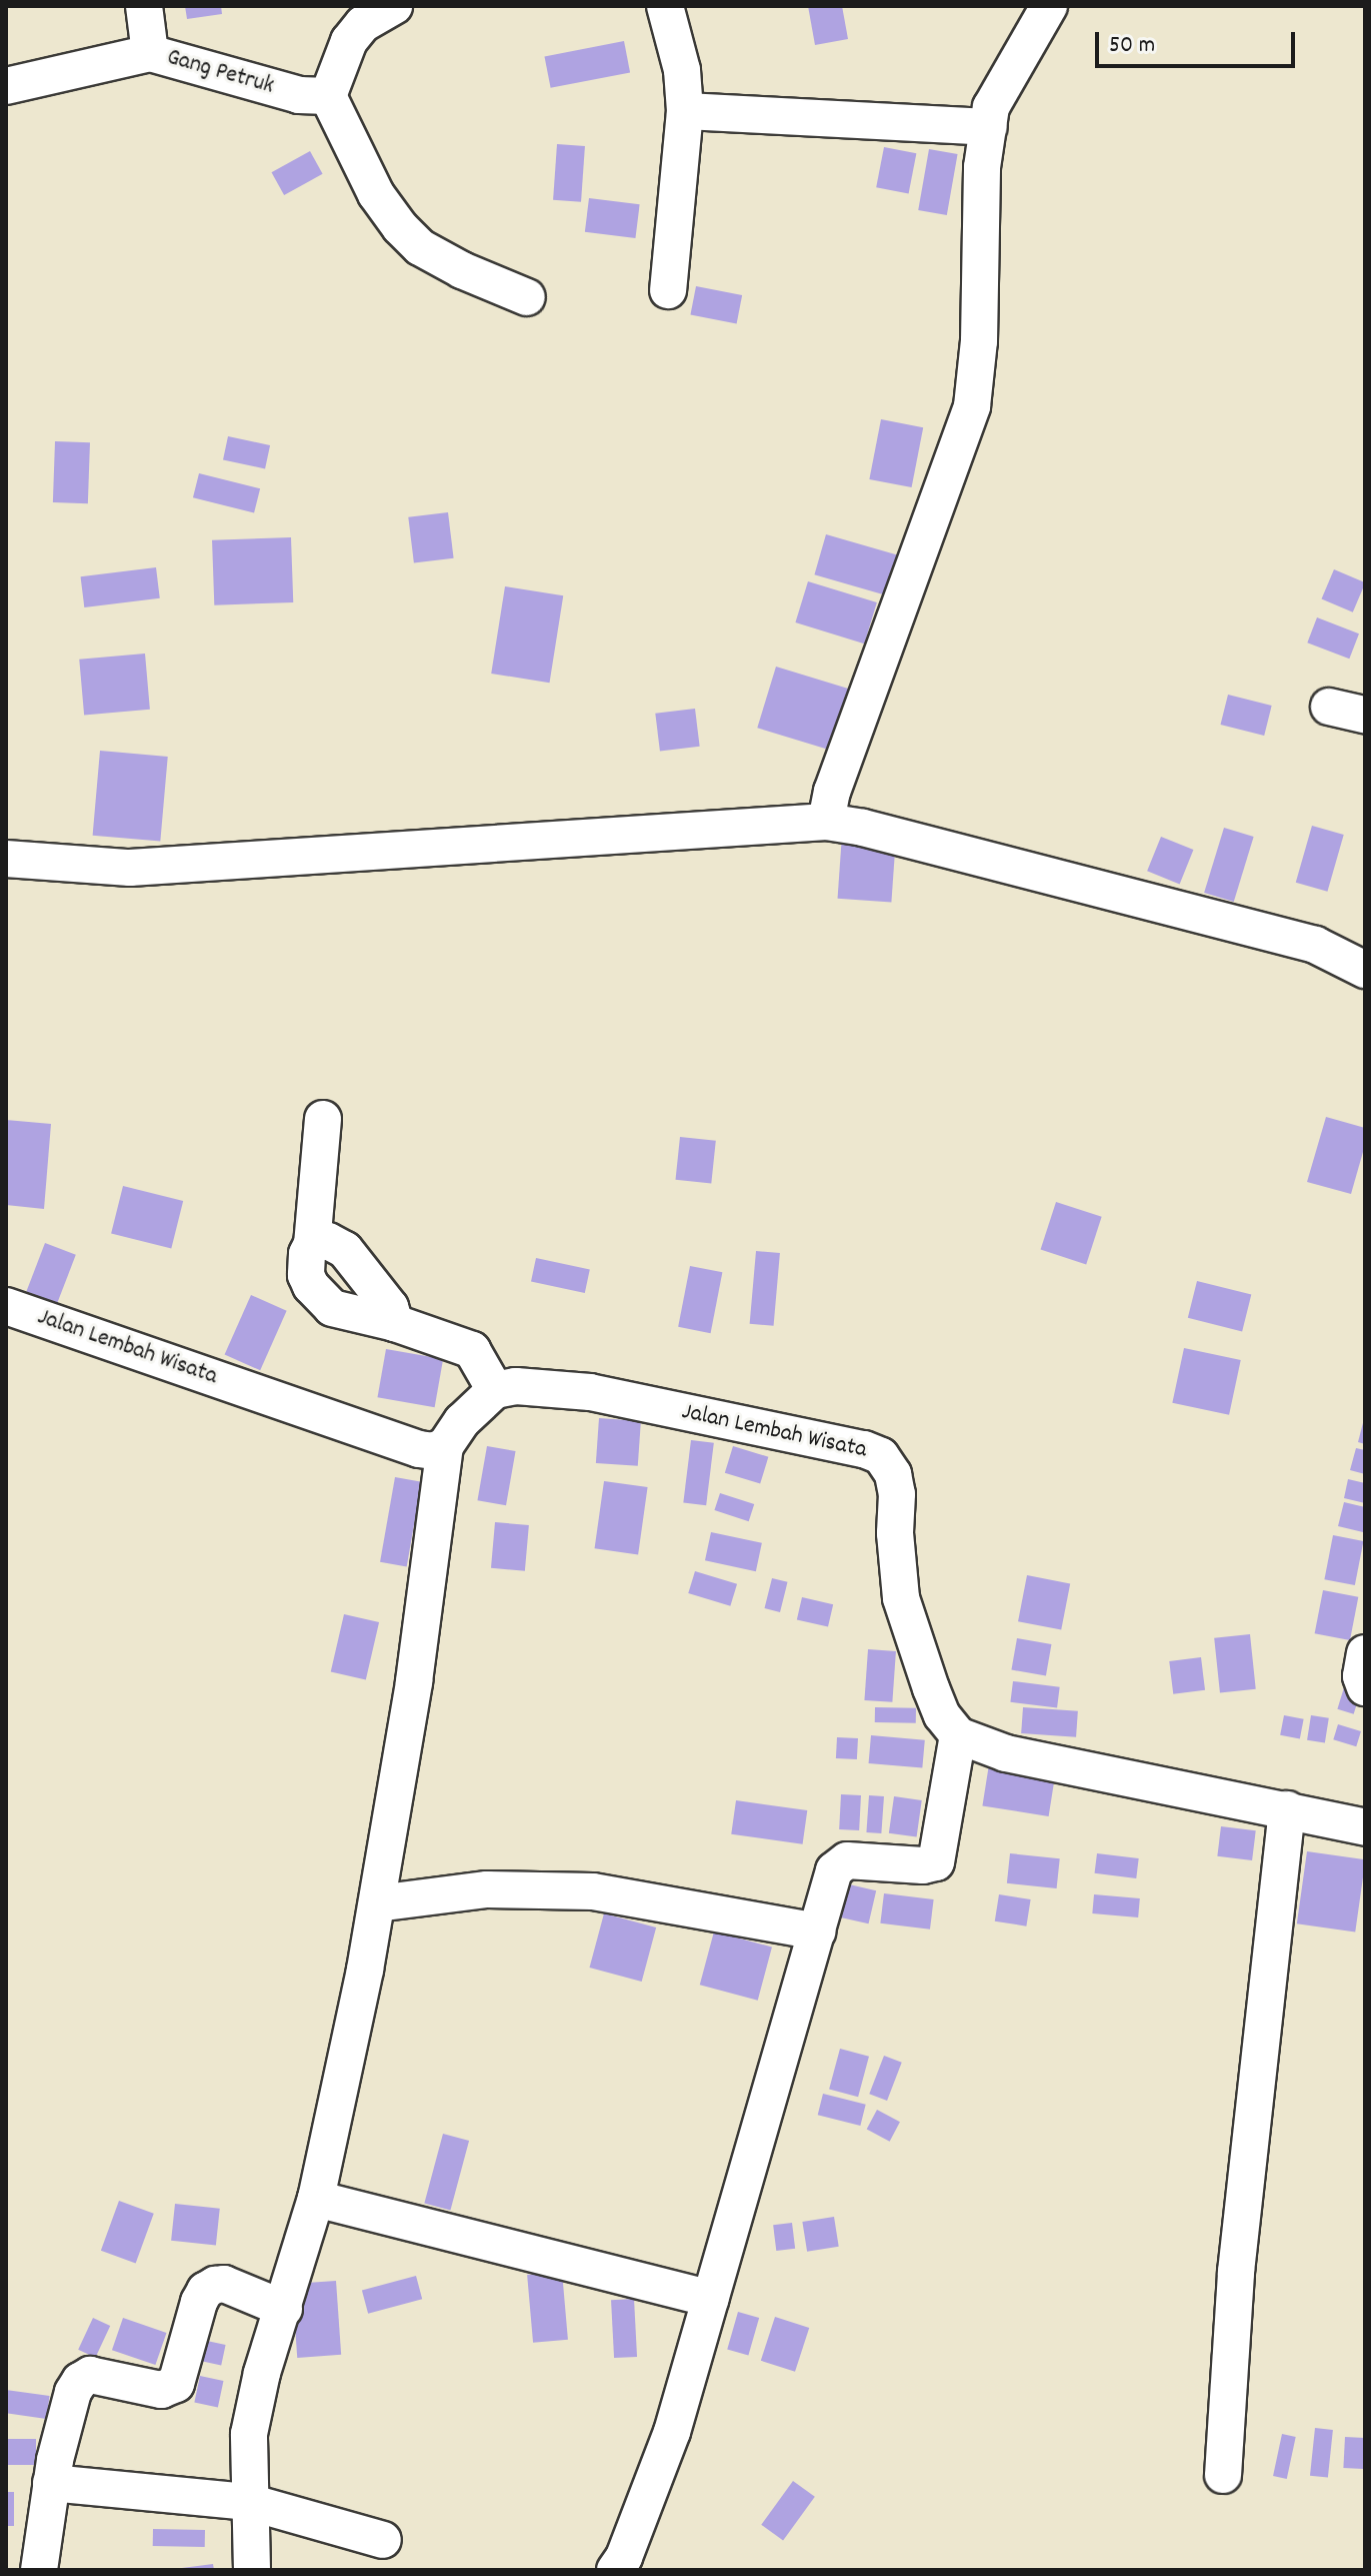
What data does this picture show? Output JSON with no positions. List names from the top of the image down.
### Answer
{
  "streets": {
    "street": ["Gang Petruk", "Jalan Lembah Wisata"]
  },
  "scale_bar": "50 m"
}
